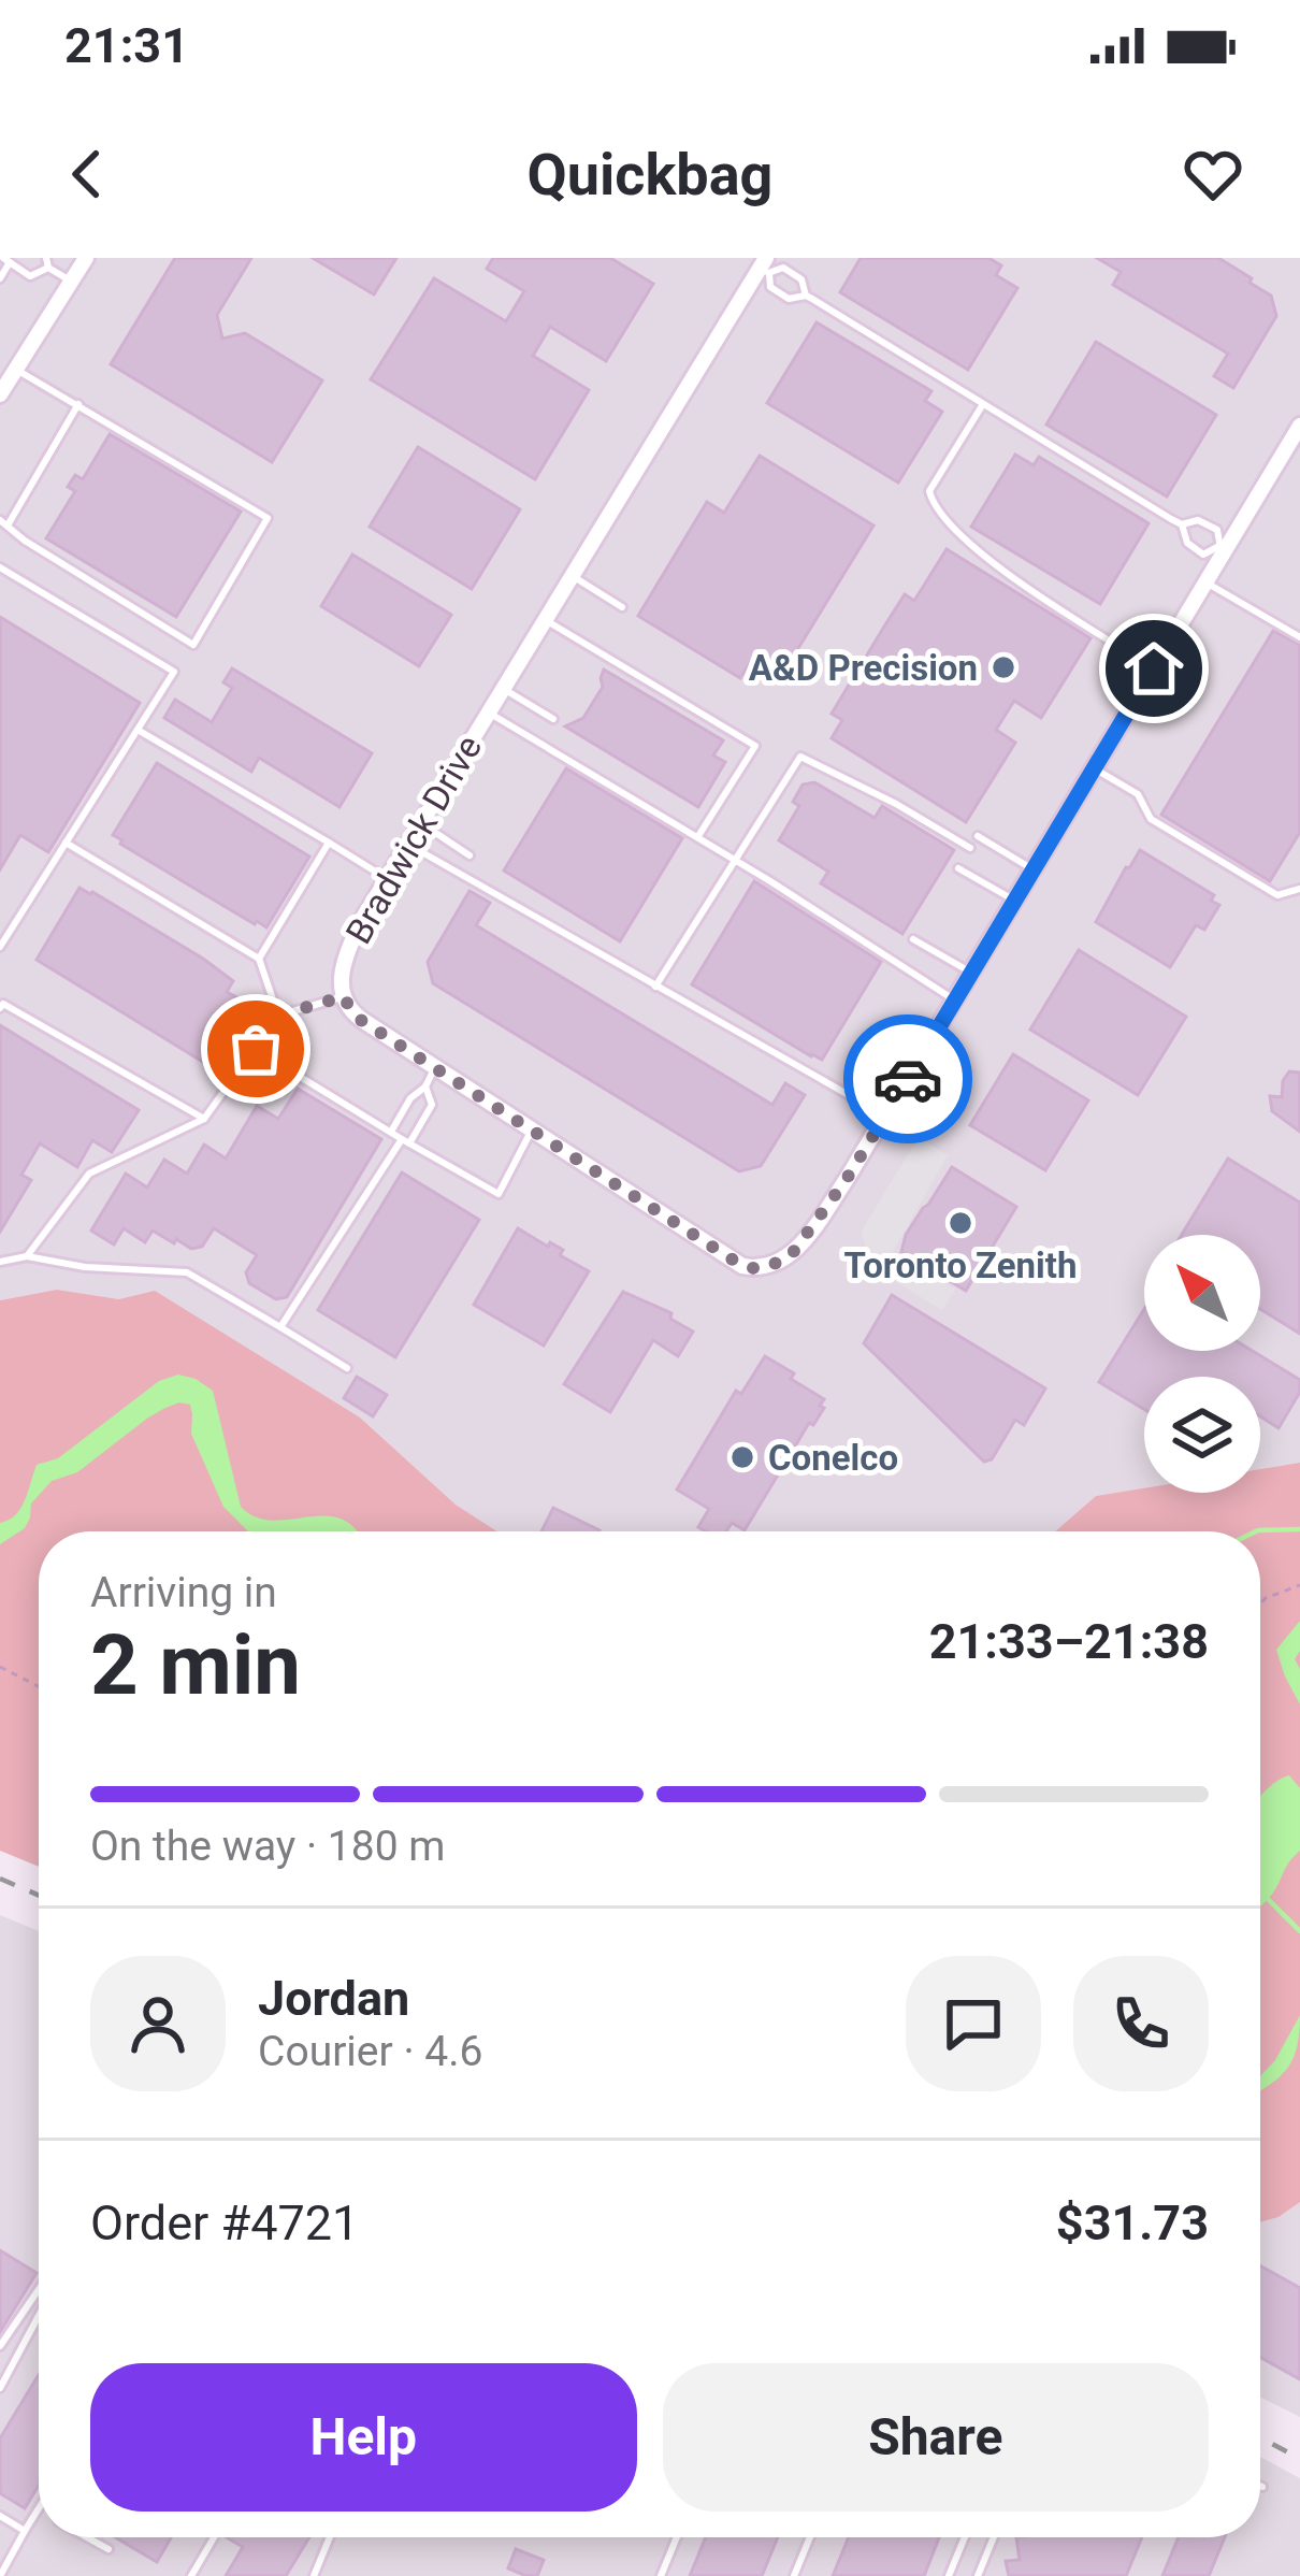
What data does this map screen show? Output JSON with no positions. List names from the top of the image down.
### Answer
{
  "streets": {
    "street": ["Bradwick Drive"]
  },
  "places": ["A&D Precision", "Toronto Zenith", "Conelco"],
  "north": "top left",
  "page": {
    "status": "21:31",
    "header": "Quickbag",
    "heading": ["2 min", "Arriving in", "21:33–21:38"],
    "panel": [
      "Jordan",
      "Courier · 4.6",
      "Order #4721",
      "$31.73"
    ],
    "bar": "On the way · 180 m",
    "buttons": ["Help", "Share"]
  }
}
